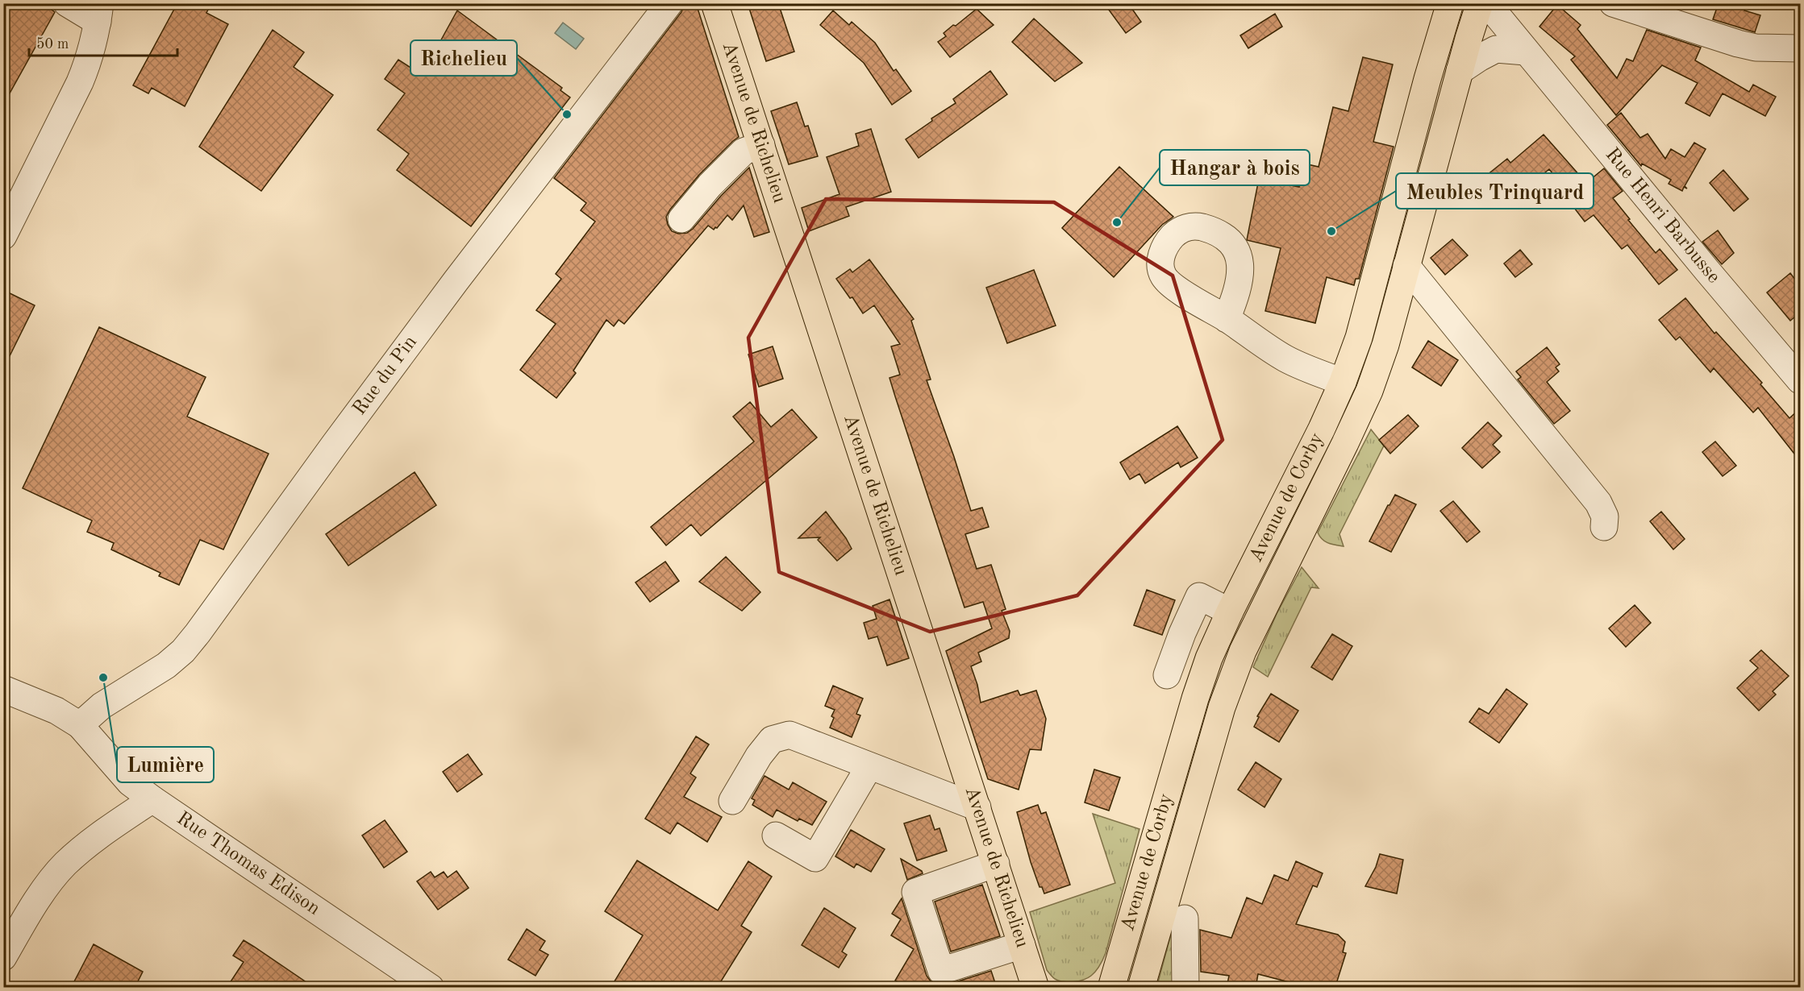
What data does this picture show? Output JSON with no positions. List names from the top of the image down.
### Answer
{
  "streets": {
    "main road": ["Avenue de Richelieu", "Avenue de Corby"],
    "street": ["Rue Henri Barbusse", "Rue du Pin", "Rue Thomas Edison"]
  },
  "crossings": [
    ["Rue du Pin", "Rue Thomas Edison"]
  ],
  "places": [
    "Richelieu",
    "Hangar à bois",
    "Meubles Trinquard",
    "Lumière"
  ],
  "scale_bar": "50 m"
}
